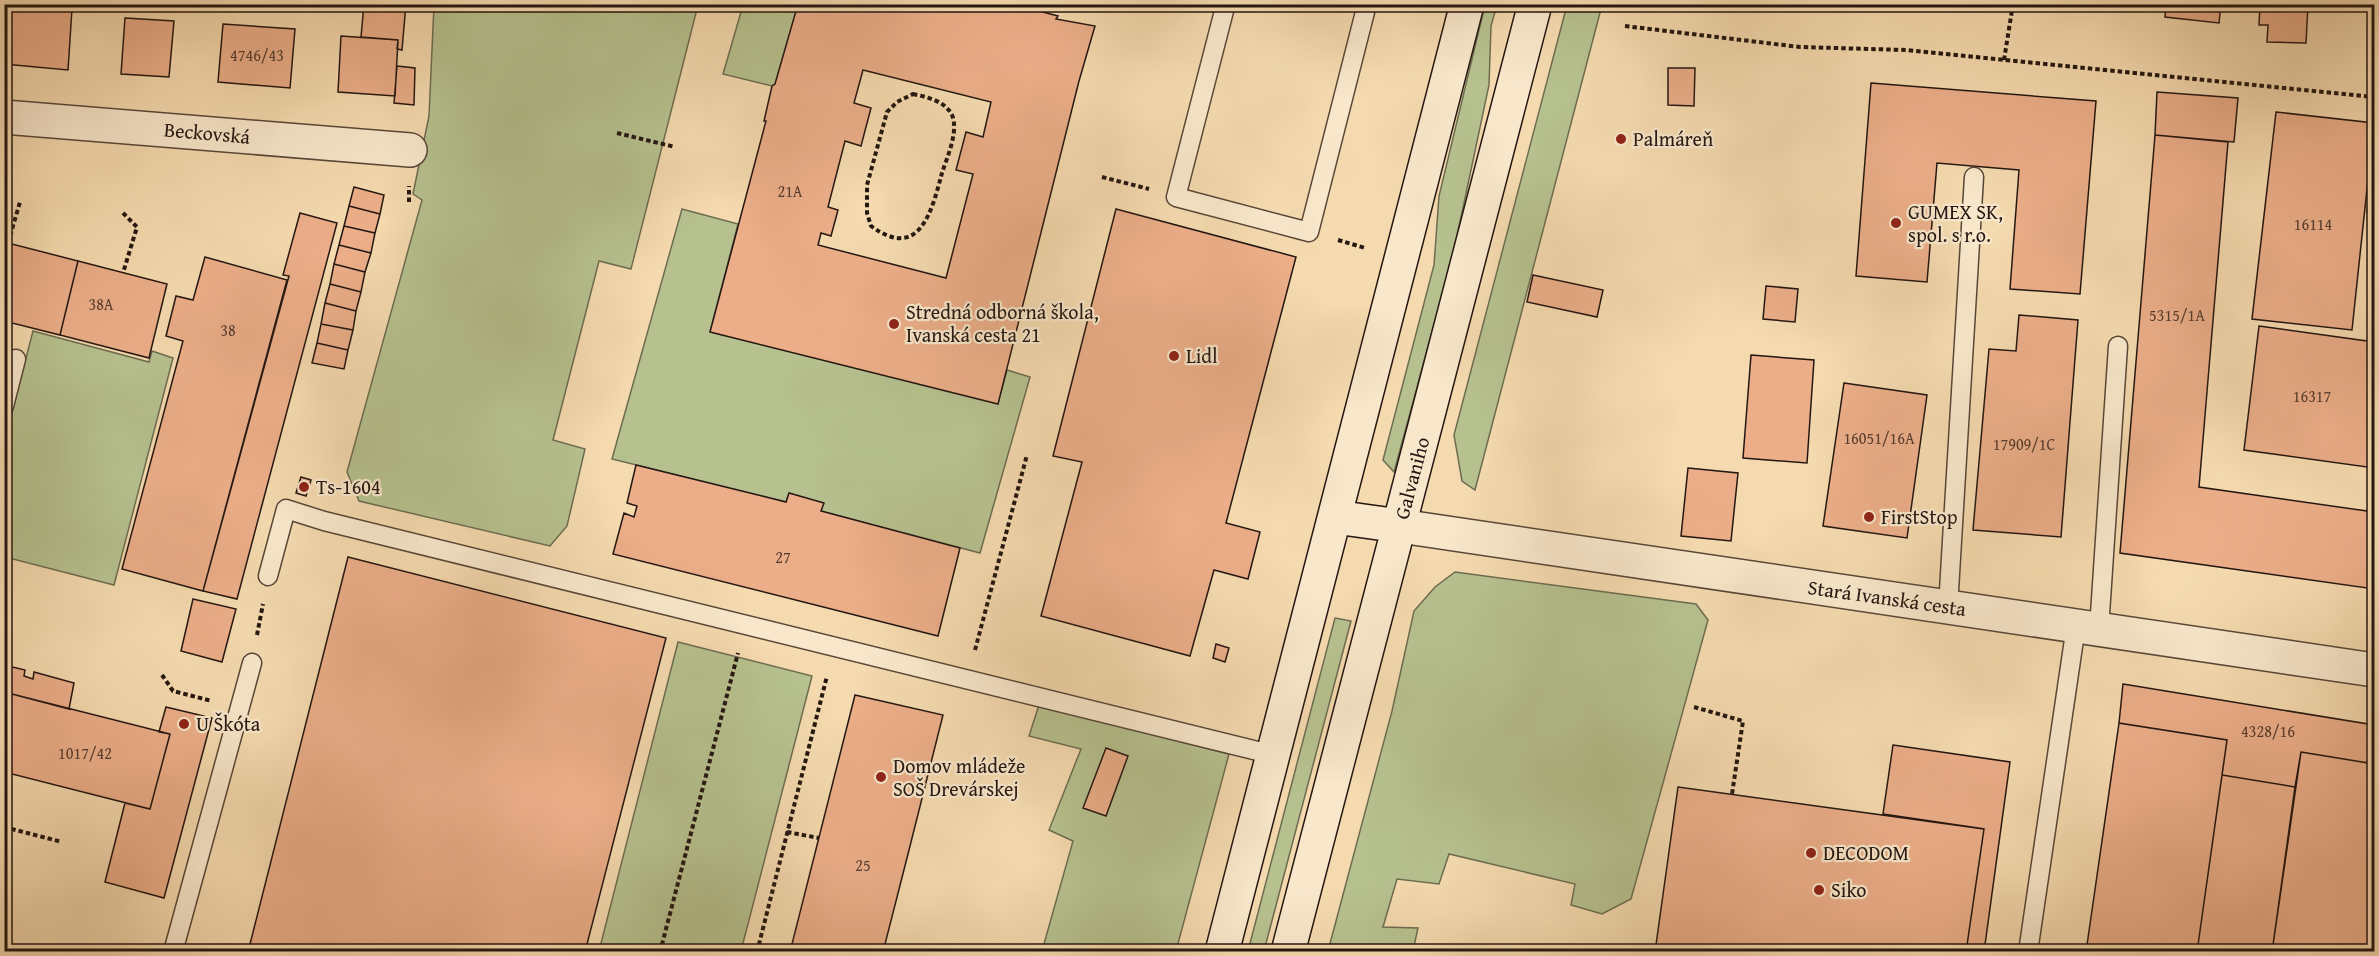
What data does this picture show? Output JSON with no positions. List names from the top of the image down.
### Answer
{
  "streets": {
    "main road": ["Beckovská", "Galvaniho", "Stará Ivanská cesta"]
  },
  "crossings": [
    ["Galvaniho", "Stará Ivanská cesta"]
  ],
  "places": [
    "Palmáreň",
    "GUMEX SK, spol. s r.o.",
    "Stredná odborná škola, Ivanská cesta 21",
    "Lidl",
    "Ts-1604",
    "FirstStop",
    "U Škóta",
    "Domov mládeže SOŠ Drevárskej",
    "DECODOM",
    "Siko"
  ],
  "house_numbers": [
    "4746/43",
    "21A",
    "16114",
    "38A",
    "5315/1A",
    "38",
    "16317",
    "16051/16A",
    "17909/1C",
    "27",
    "4328/16",
    "1017/42",
    "25"
  ]
}
